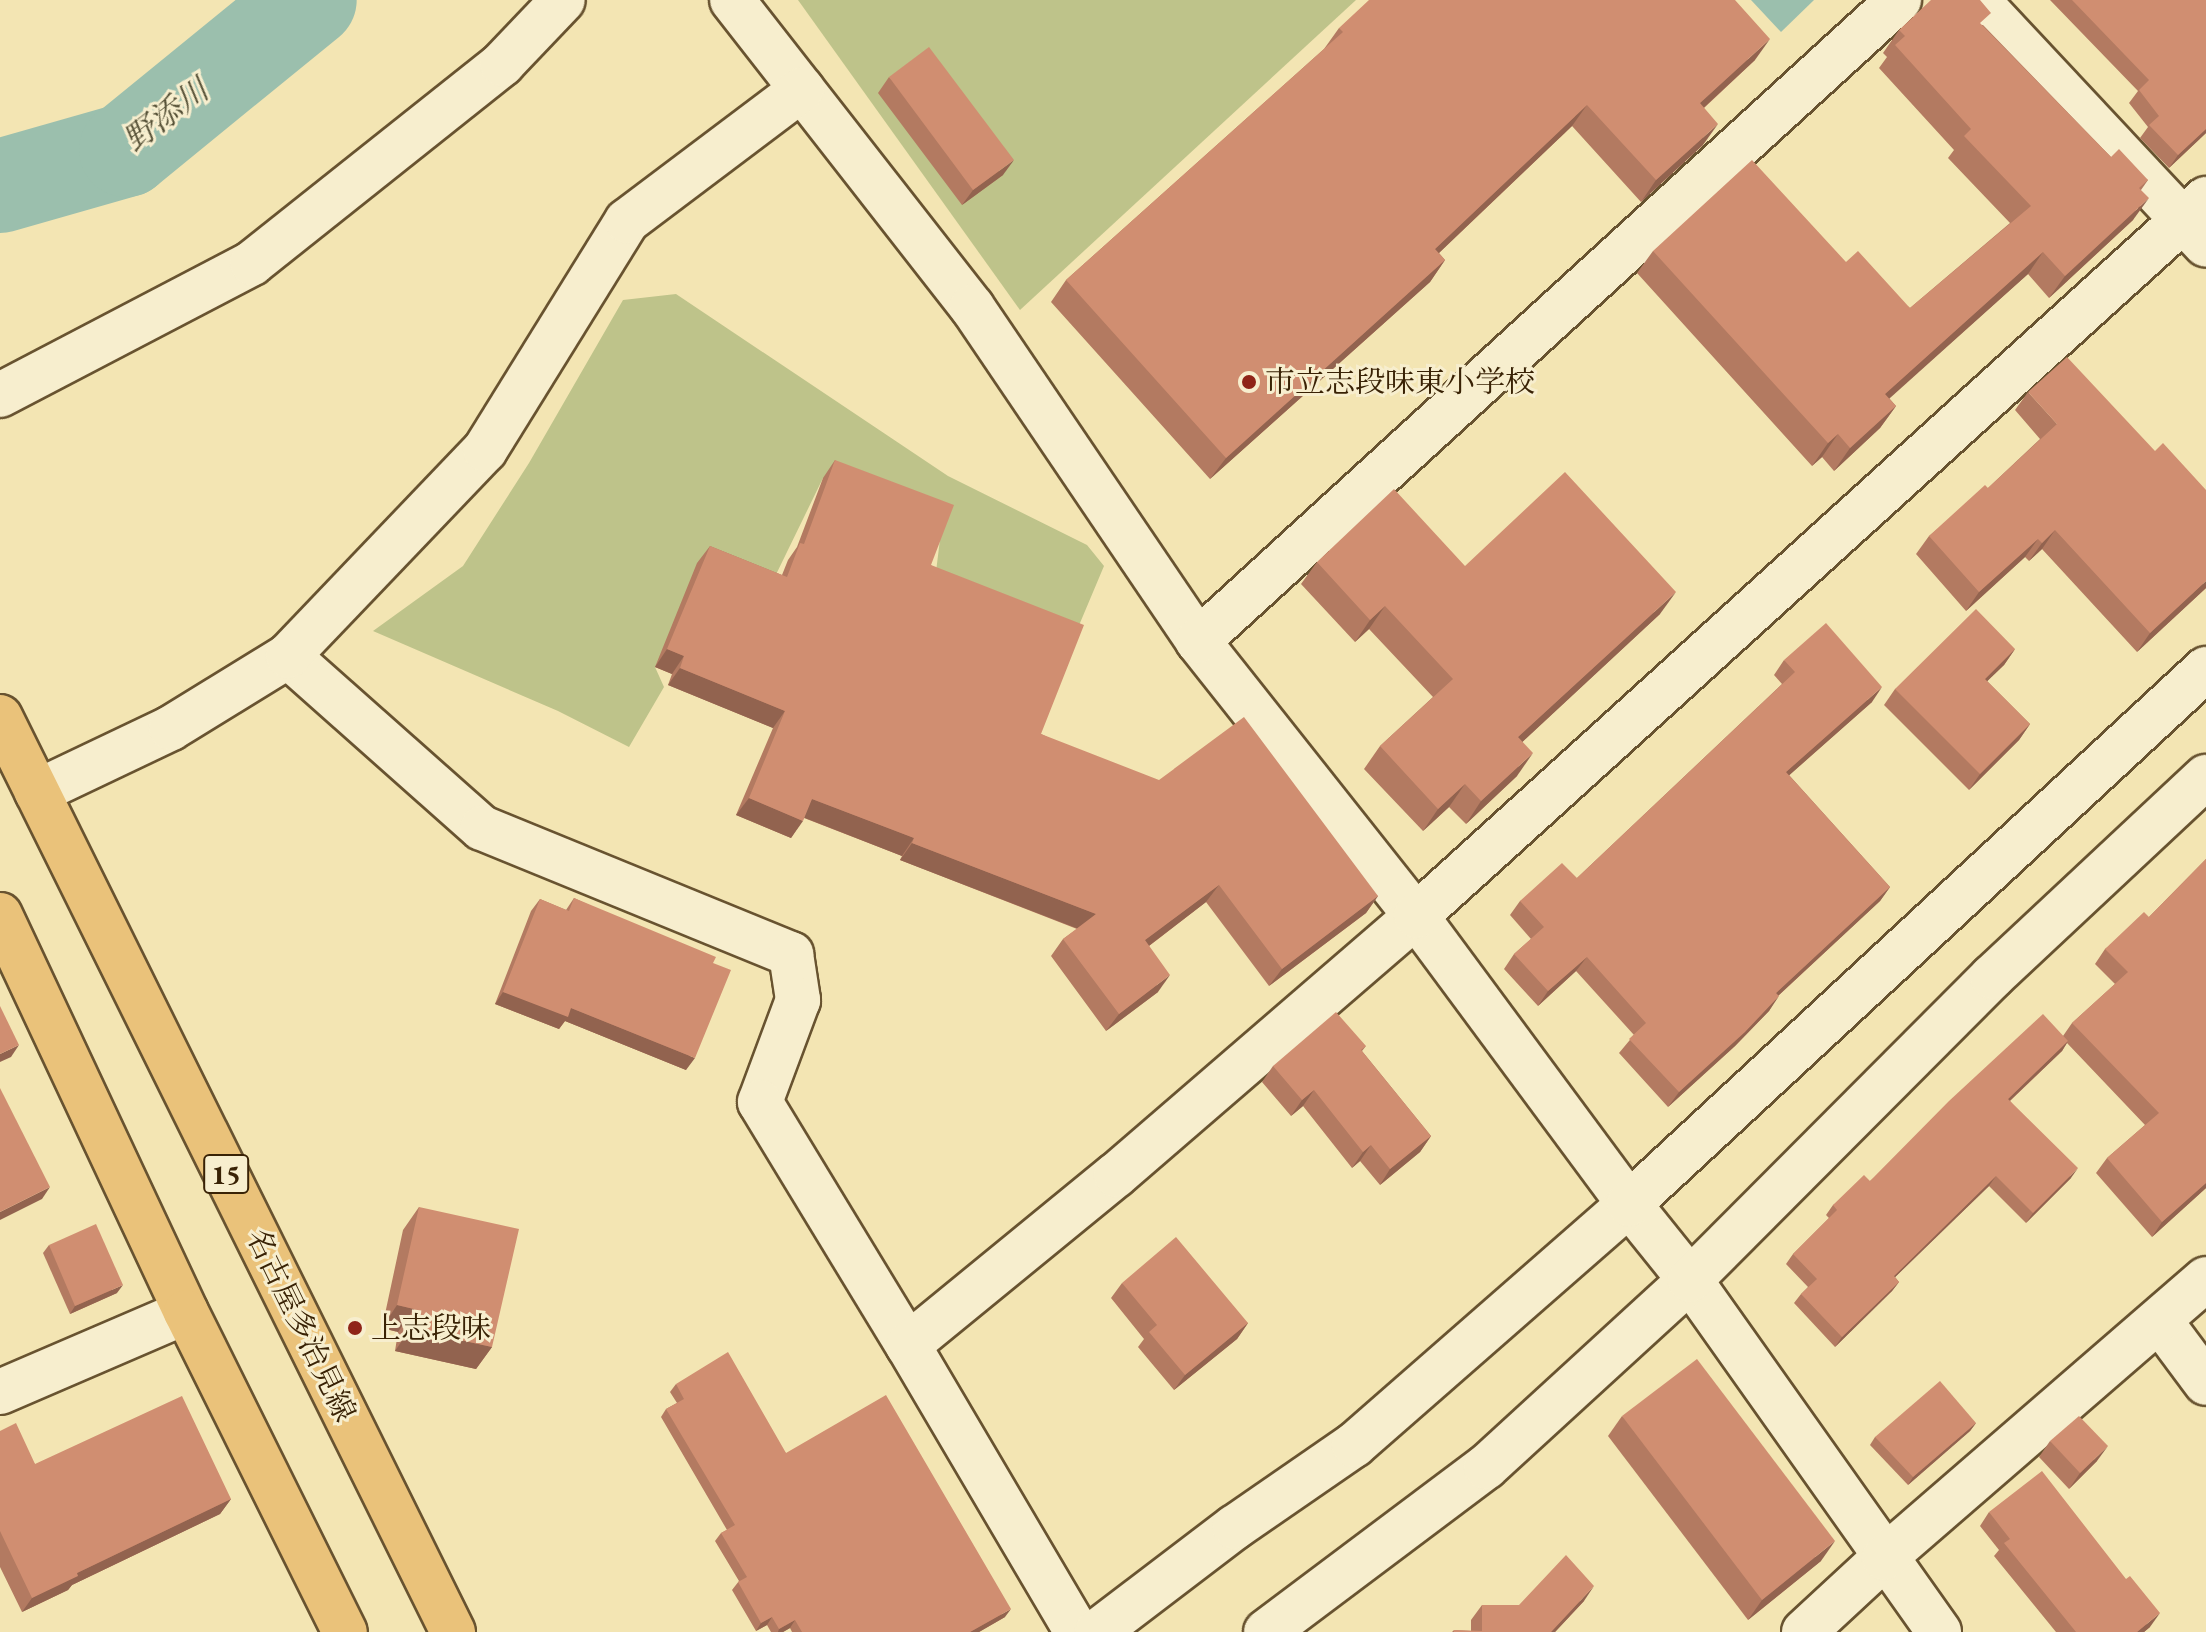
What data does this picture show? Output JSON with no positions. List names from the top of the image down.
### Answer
{
  "streets": {
    "main road": ["15", "名古屋多治見線"]
  },
  "water": ["野添川"],
  "places": ["市立志段味東小学校", "上志段味"]
}
